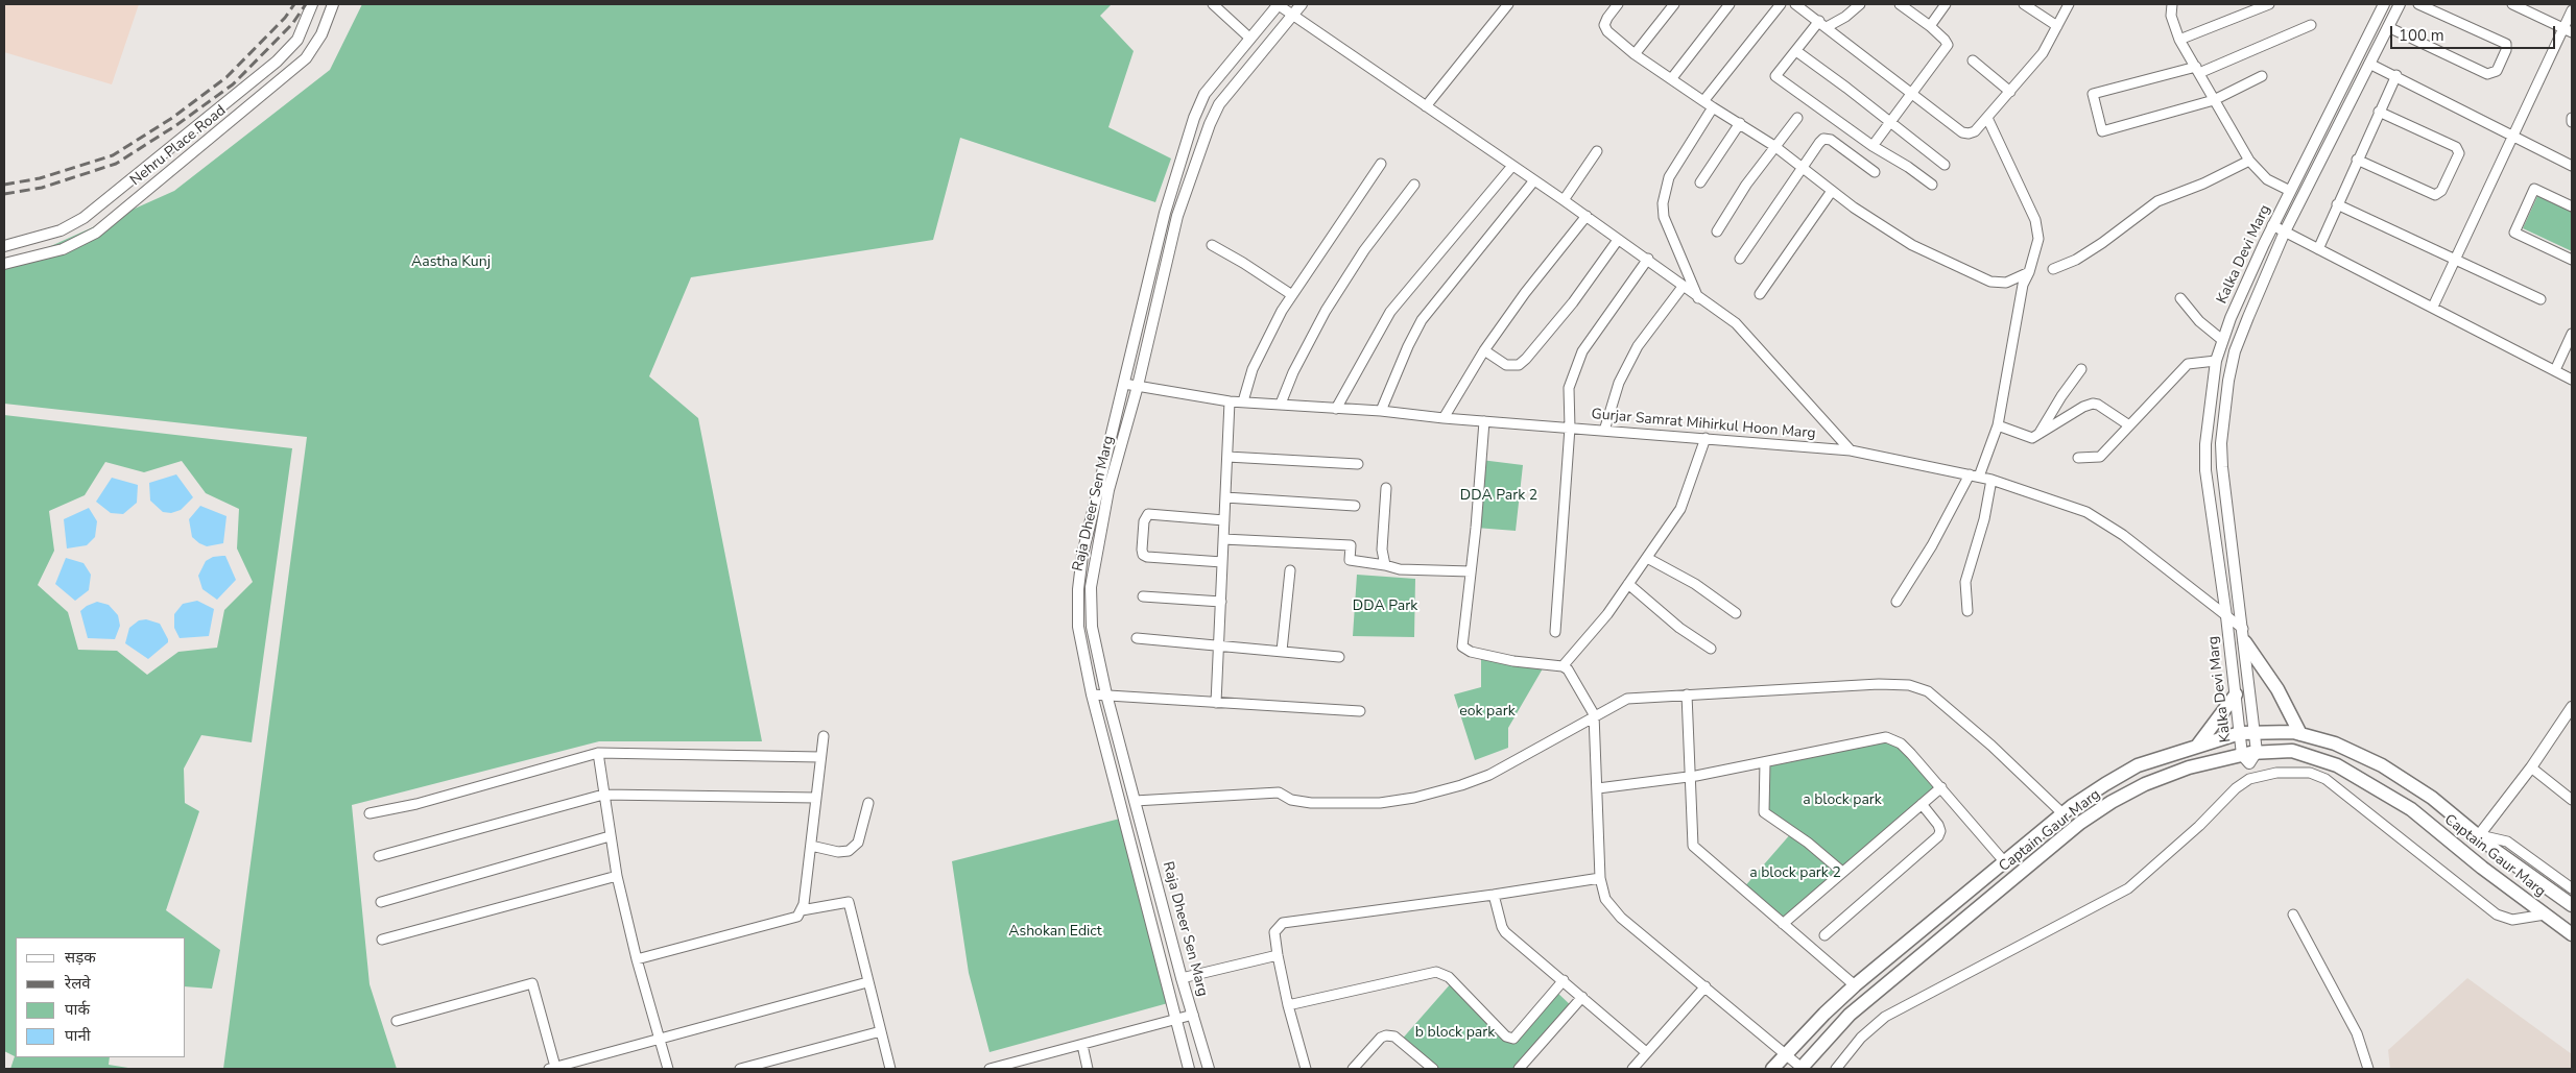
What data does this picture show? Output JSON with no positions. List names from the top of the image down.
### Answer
{
  "streets": {
    "main road": ["Captain Gaur Marg"],
    "street": [
      "Nehru Place Road",
      "Kalka Devi Marg",
      "Gurjar Samrat Mihirkul Hoon Marg",
      "Raja Dheer Sen Marg"
    ]
  },
  "crossings": [
    ["Kalka Devi Marg", "Gurjar Samrat Mihirkul Hoon Marg"],
    ["Kalka Devi Marg", "Captain Gaur Marg"],
    ["Gurjar Samrat Mihirkul Hoon Marg", "Raja Dheer Sen Marg"]
  ],
  "parks": [
    "Aastha Kunj",
    "DDA Park 2",
    "DDA Park",
    "eok park",
    "a block park",
    "a block park 2",
    "Ashokan Edict",
    "b block park"
  ],
  "legend": [
    "सड़क",
    "रेलवे",
    "पार्क",
    "पानी"
  ],
  "scale_bar": "100 m"
}
